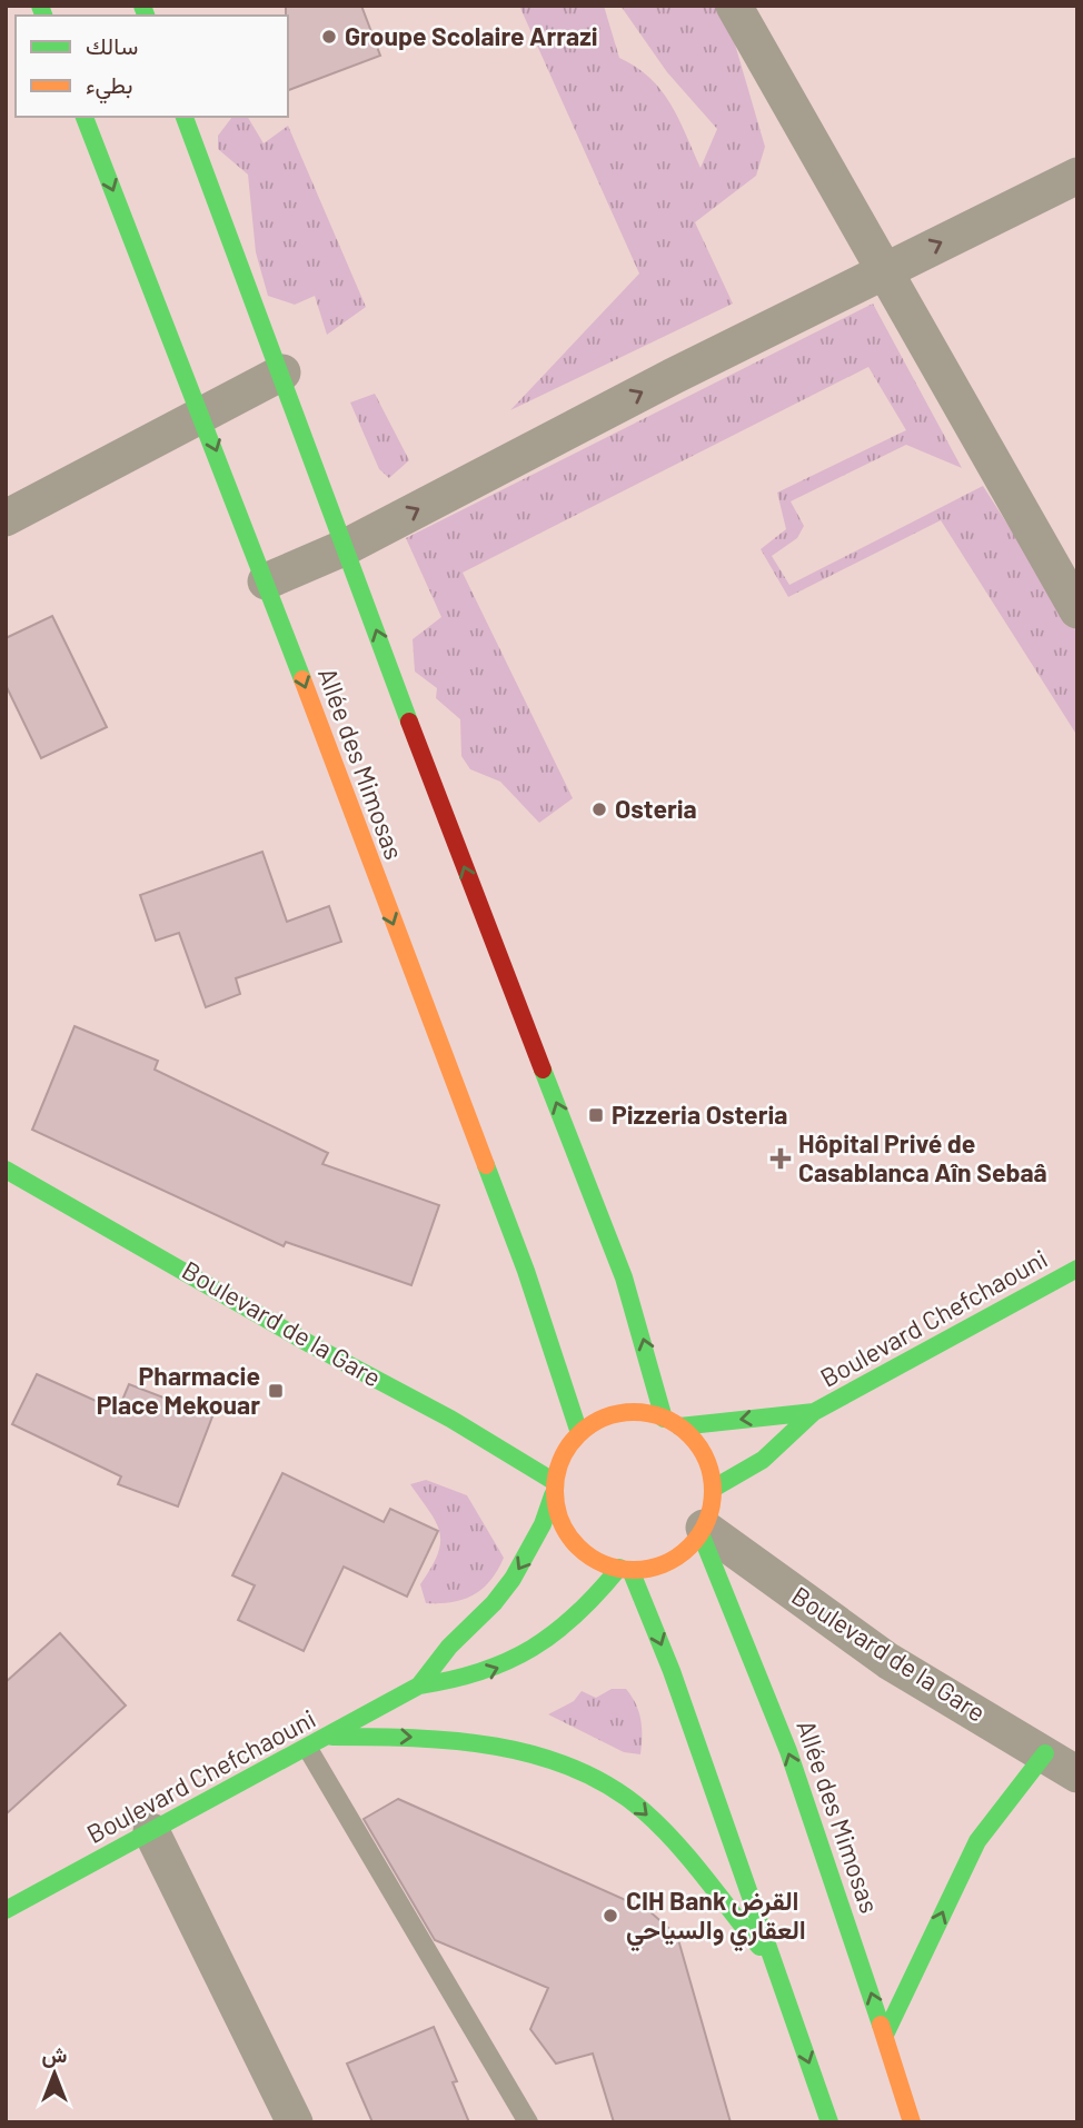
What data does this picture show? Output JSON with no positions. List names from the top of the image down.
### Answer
{
  "streets": {
    "main road": ["Allée des Mimosas", "Boulevard Chefchaouni", "Boulevard de la Gare"]
  },
  "crossings": [
    ["Allée des Mimosas", "Boulevard Chefchaouni"],
    ["Allée des Mimosas", "Boulevard de la Gare"],
    ["Boulevard Chefchaouni", "Boulevard de la Gare"]
  ],
  "places": {
    "other": ["Groupe Scolaire Arrazi", "Osteria", "CIH Bank القرض العقاري والسياحي"],
    "transit": ["Pizzeria Osteria", "Pharmacie Place Mekouar"],
    "health": ["Hôpital Privé de Casablanca Aîn Sebaâ"]
  },
  "legend": ["سالك", "بطيء"],
  "north": "top"
}
